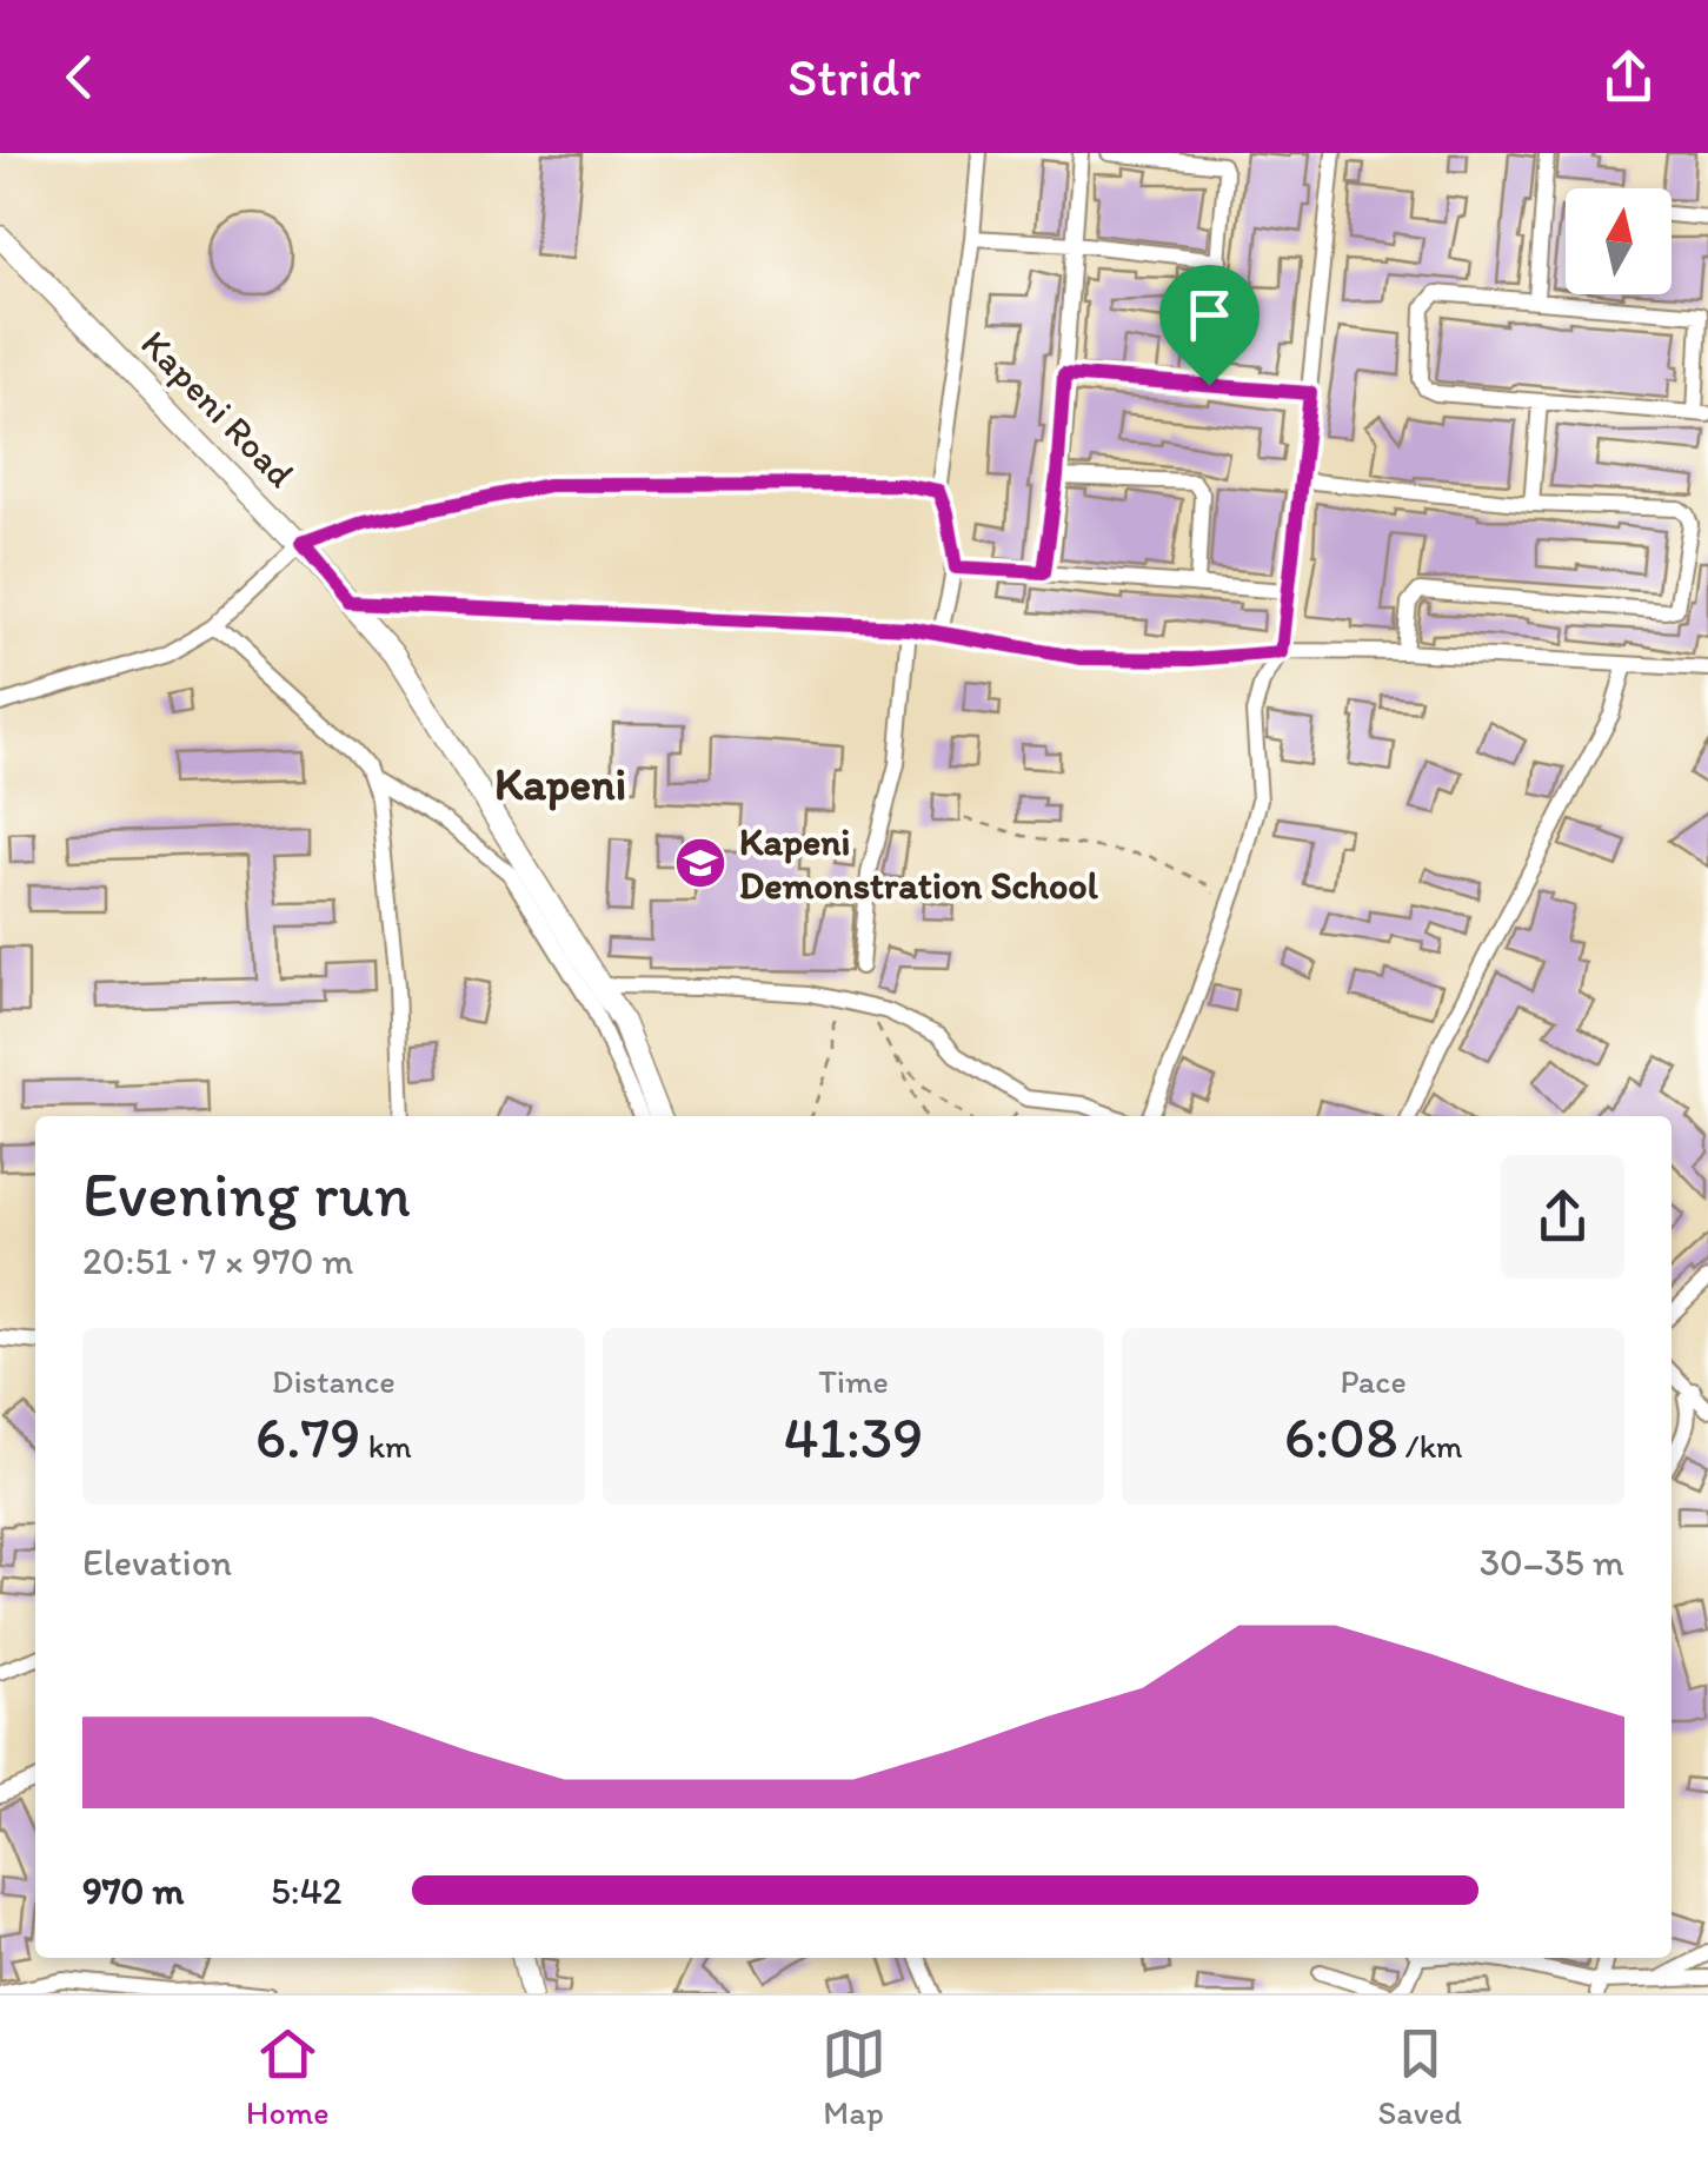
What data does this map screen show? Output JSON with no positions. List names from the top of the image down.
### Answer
{
  "streets": {
    "main road": ["Kapeni Road"]
  },
  "districts": ["Kapeni"],
  "places": {
    "school or university": ["Kapeni Demonstration School"]
  },
  "north": "top",
  "page": {
    "header": "Stridr",
    "heading": ["Evening run", "20:51 · 7 × 970 m"],
    "stats": [
      ["Distance", "6.79 km"],
      ["Time", "41:39"],
      ["Pace", "6:08 /km"]
    ],
    "chart": ["Elevation", "30–35 m"],
    "list": [
      {
        "name": "970 m",
        "note": "5:42"
      }
    ],
    "tabs": ["Home", "Map", "Saved"]
  }
}
